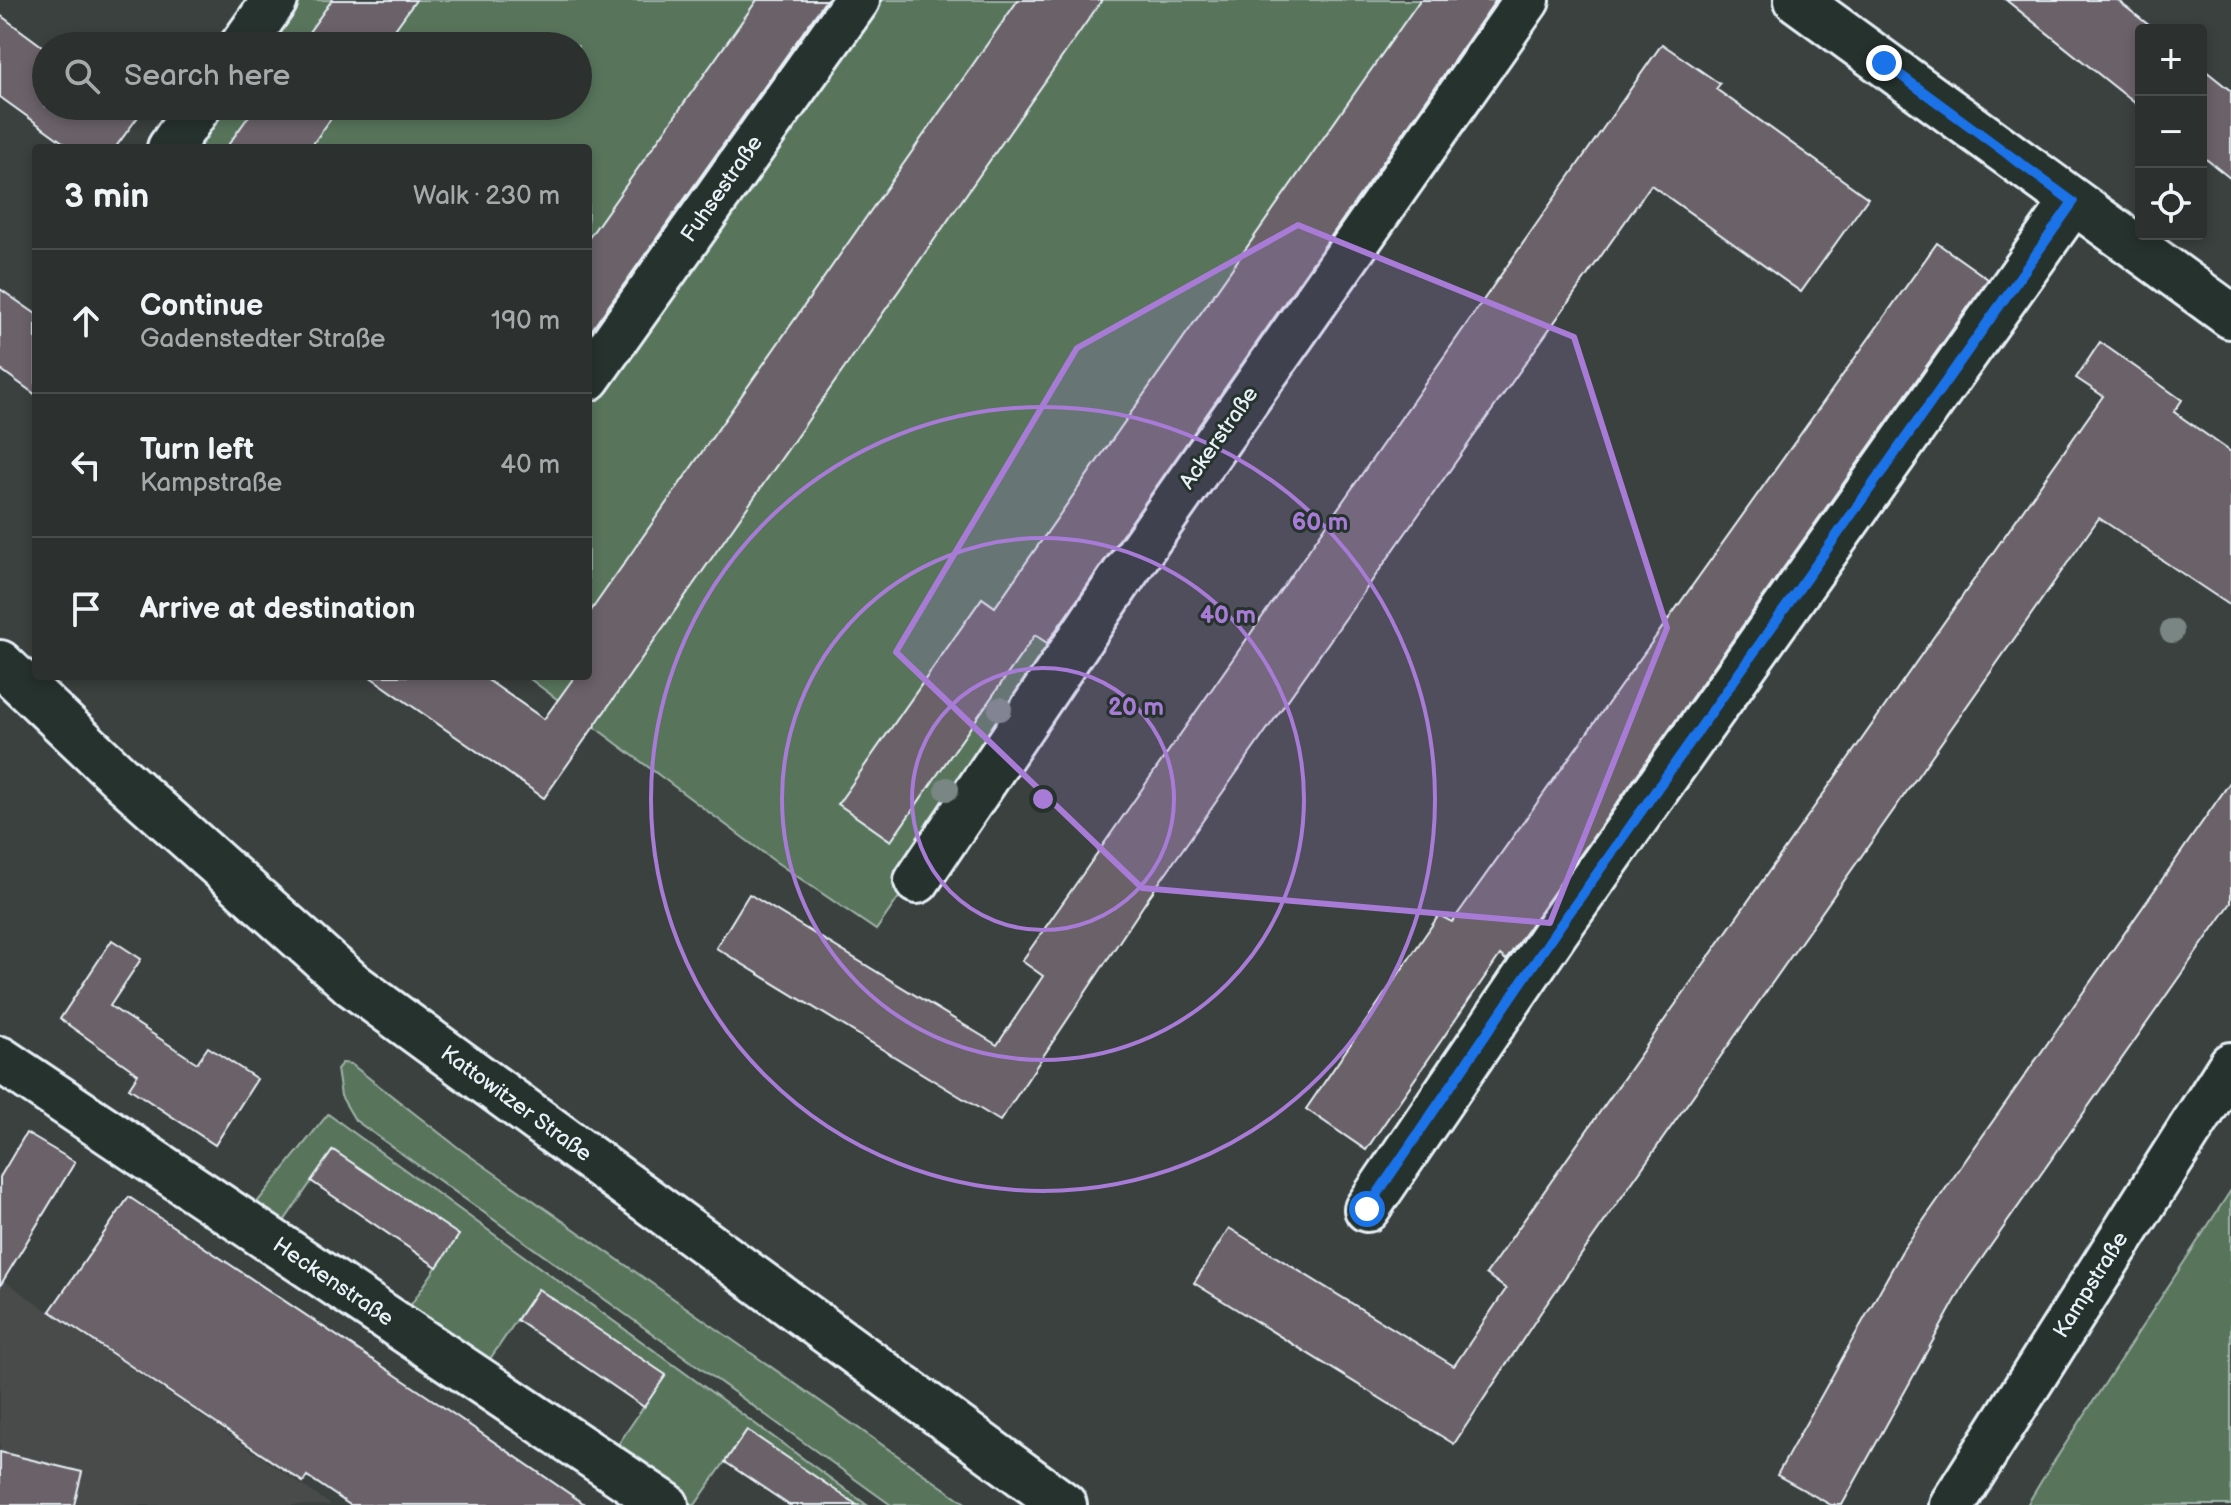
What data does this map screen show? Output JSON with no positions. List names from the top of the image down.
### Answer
{
  "streets": {
    "street": [
      "Fuhsestraße",
      "Ackerstraße",
      "Kattowitzer Straße",
      "Heckenstraße",
      "Kampstraße"
    ]
  },
  "page": {
    "map_buttons": ["+", "−"],
    "search": "Search here",
    "heading": ["3 min", "Walk · 230 m"],
    "list": [
      ["Continue", "Gadenstedter Straße", "190 m"],
      ["Turn left", "Kampstraße", "40 m"],
      "Arrive at destination"
    ]
  },
  "rings": ["60 m", "40 m", "20 m"]
}
